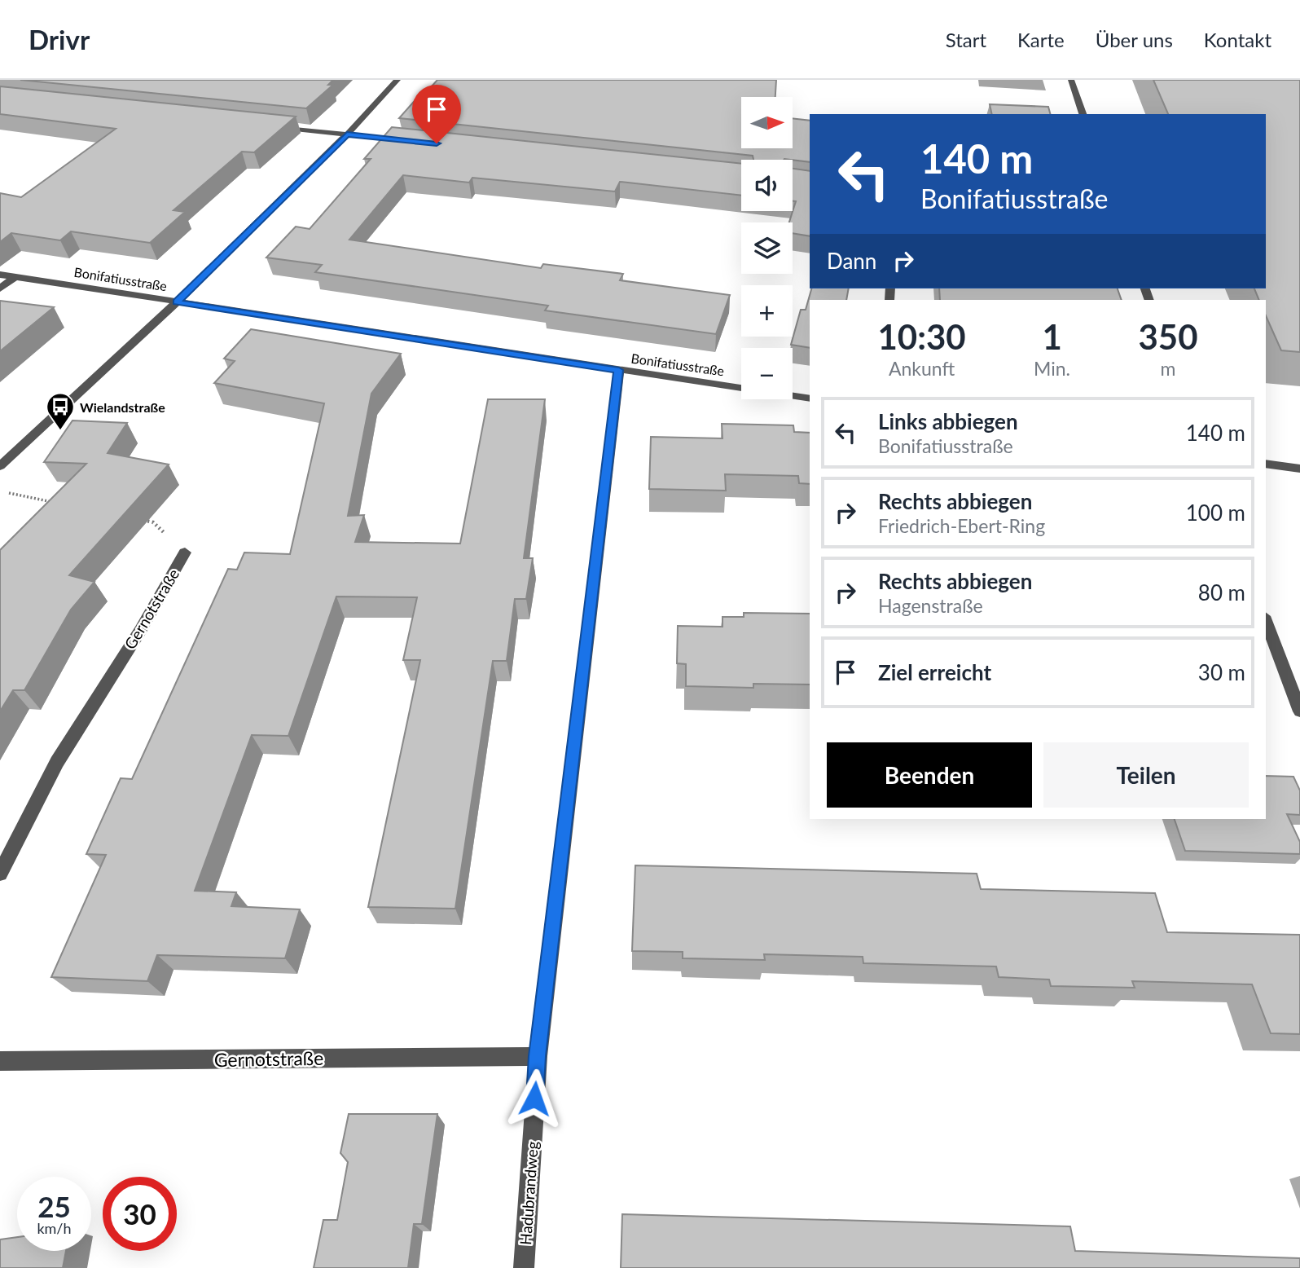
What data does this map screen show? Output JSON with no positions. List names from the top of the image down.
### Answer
{
  "streets": {
    "street": ["Bonifatiusstraße", "Gernotstraße", "Hadubrandweg"]
  },
  "crossings": [
    ["Bonifatiusstraße", "Hadubrandweg"],
    ["Gernotstraße", "Hadubrandweg"]
  ],
  "places": {
    "bus stop": ["Wielandstraße"]
  },
  "north": "right",
  "page": {
    "header": "Drivr",
    "nav": [
      "Start",
      "Karte",
      "Über uns",
      "Kontakt"
    ],
    "map_buttons": ["+", "−"],
    "turn": ["140 m", "Bonifatiusstraße"],
    "then": "Dann",
    "eta": [
      "10:30",
      "Ankunft",
      "1",
      "Min.",
      "350",
      "m"
    ],
    "list": [
      {
        "name": "Links abbiegen",
        "note": "Bonifatiusstraße",
        "value": "140 m"
      },
      {
        "name": "Rechts abbiegen",
        "note": "Friedrich-Ebert-Ring",
        "value": "100 m"
      },
      {
        "name": "Rechts abbiegen",
        "note": "Hagenstraße",
        "value": "80 m"
      },
      {
        "name": "Ziel erreicht",
        "value": "30 m"
      }
    ],
    "buttons": ["Beenden", "Teilen"],
    "speed": "25 km/h",
    "limit": "30"
  }
}
